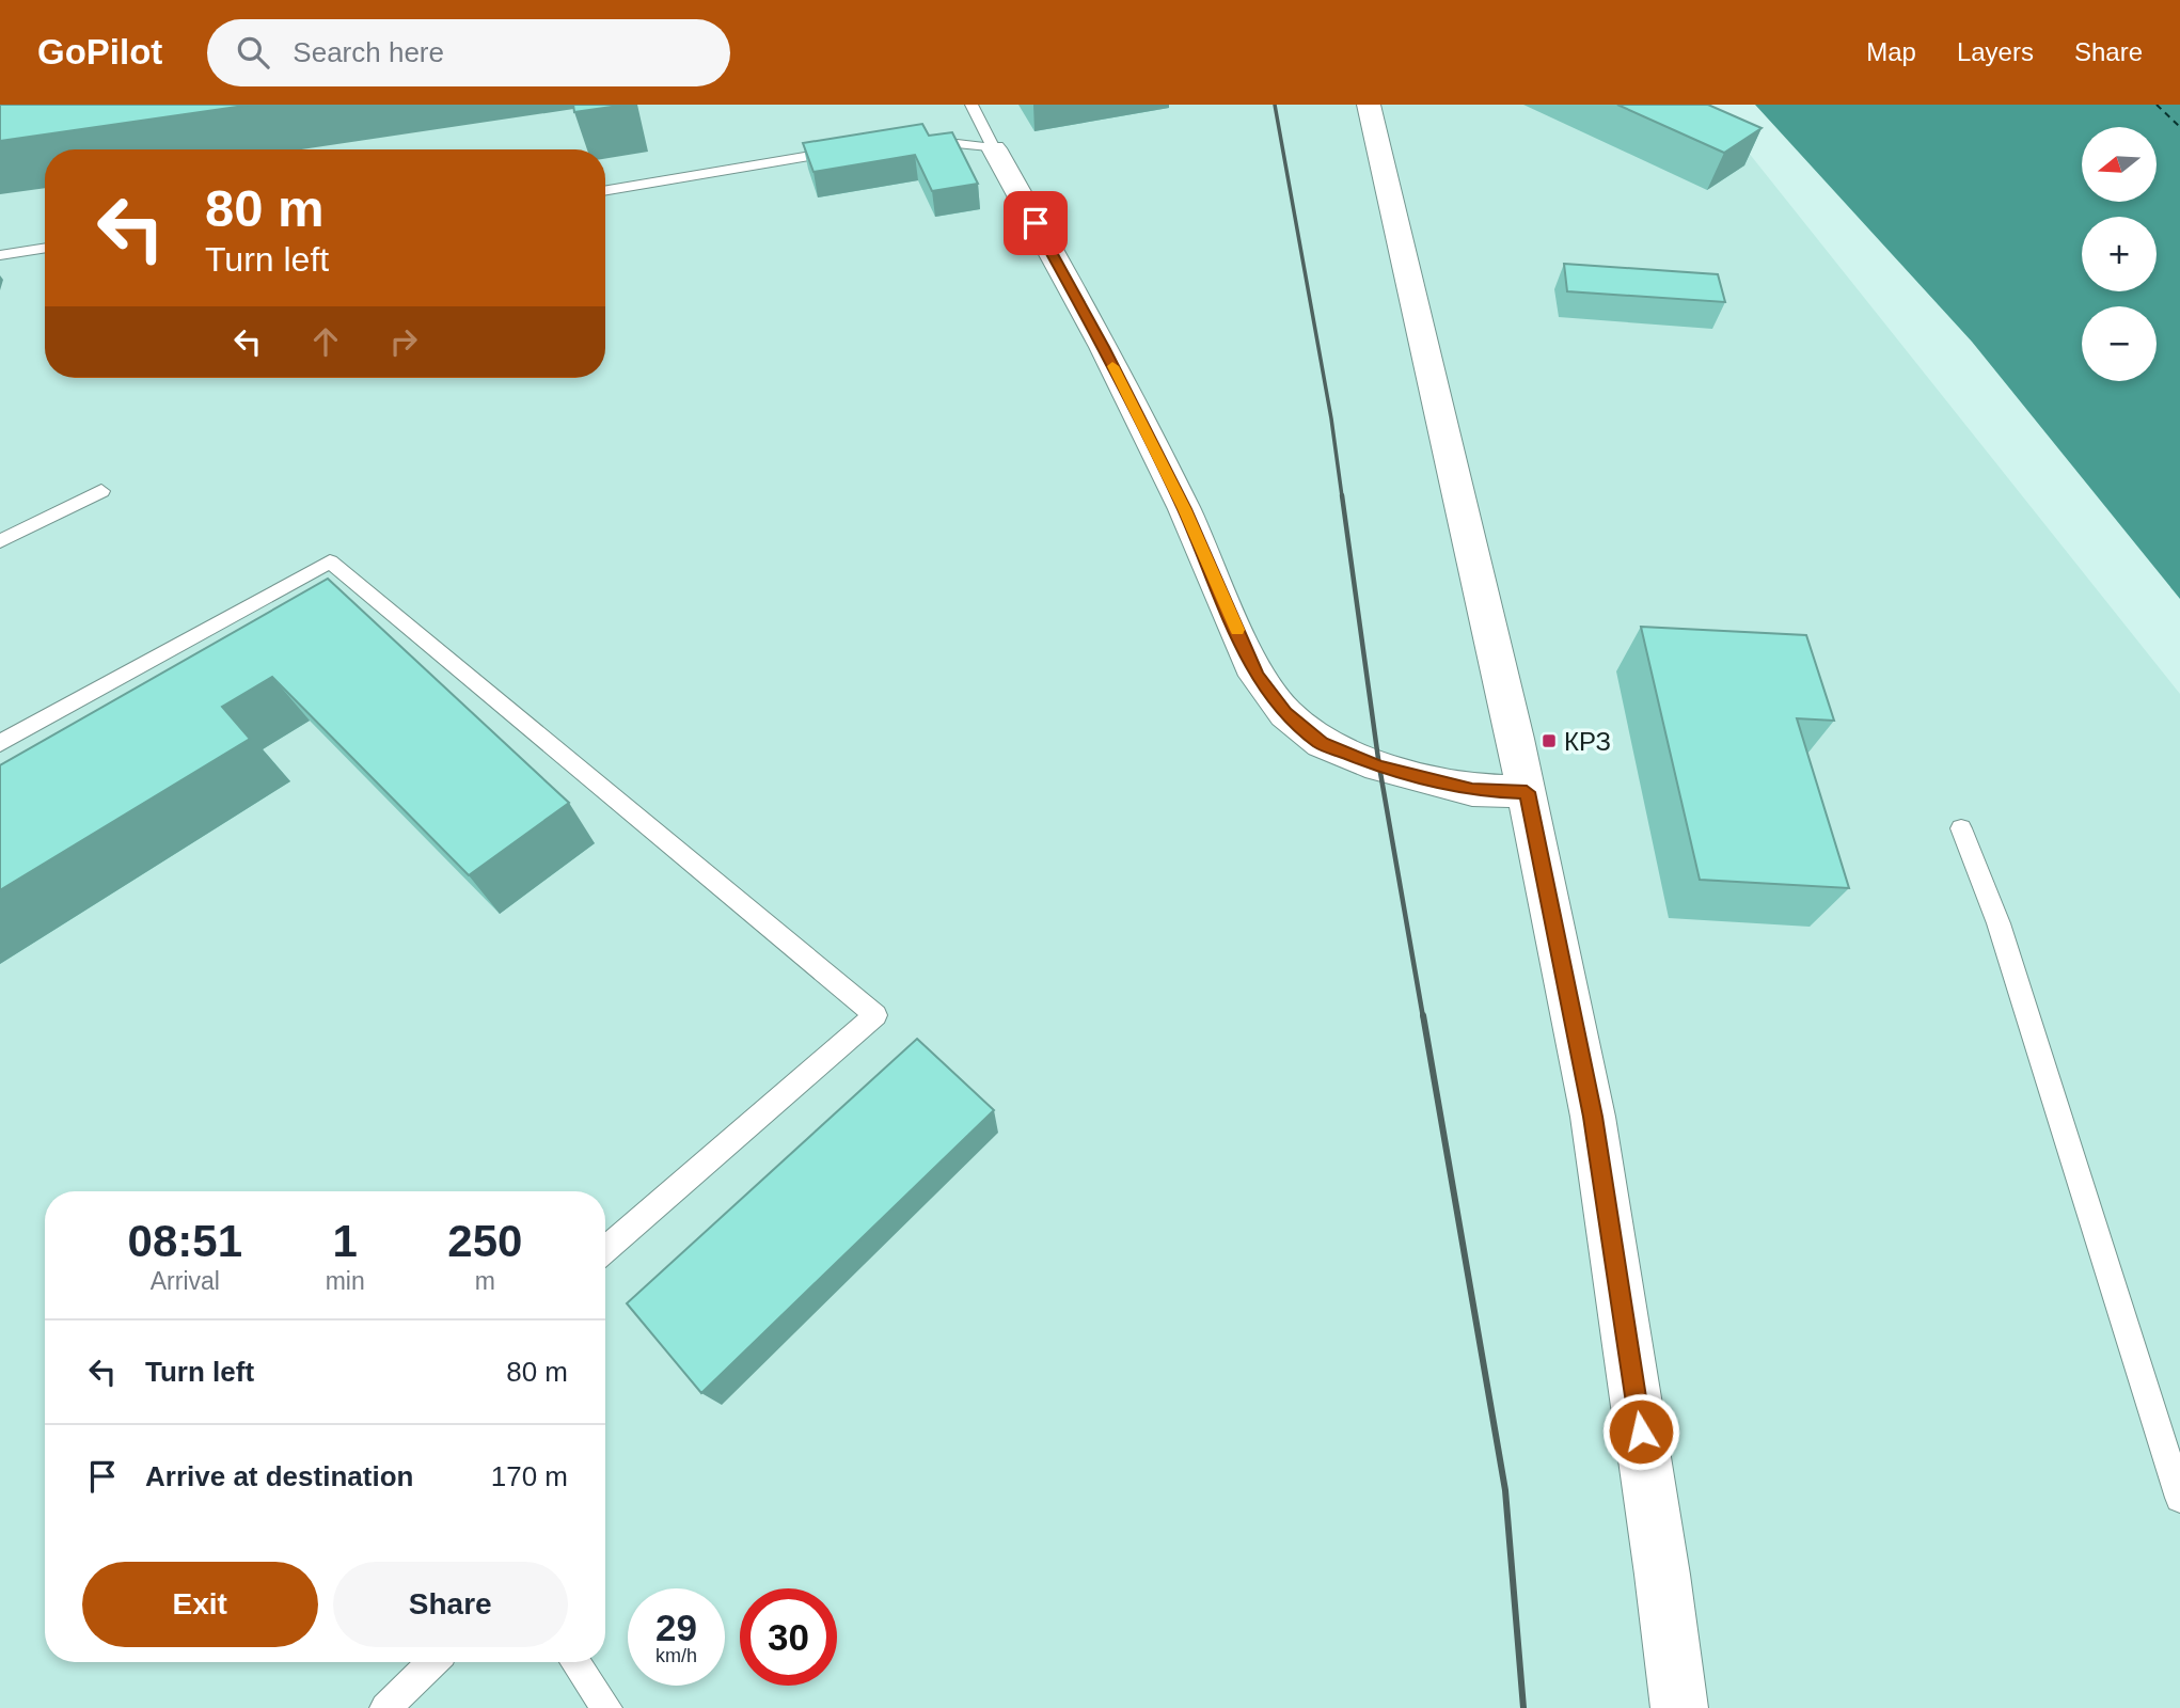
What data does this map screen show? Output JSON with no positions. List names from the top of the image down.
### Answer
{
  "places": {
    "transit": ["КРЗ"]
  },
  "north": "left",
  "page": {
    "header": "GoPilot",
    "search": "Search here",
    "nav": ["Map", "Layers", "Share"],
    "map_buttons": ["+", "−"],
    "turn": ["80 m", "Turn left"],
    "eta": [
      "08:51",
      "Arrival",
      "1",
      "min",
      "250",
      "m"
    ],
    "list": [
      {
        "name": "Turn left",
        "value": "80 m"
      },
      {
        "name": "Arrive at destination",
        "value": "170 m"
      }
    ],
    "buttons": ["Exit", "Share"],
    "speed": "29 km/h",
    "limit": "30"
  }
}
